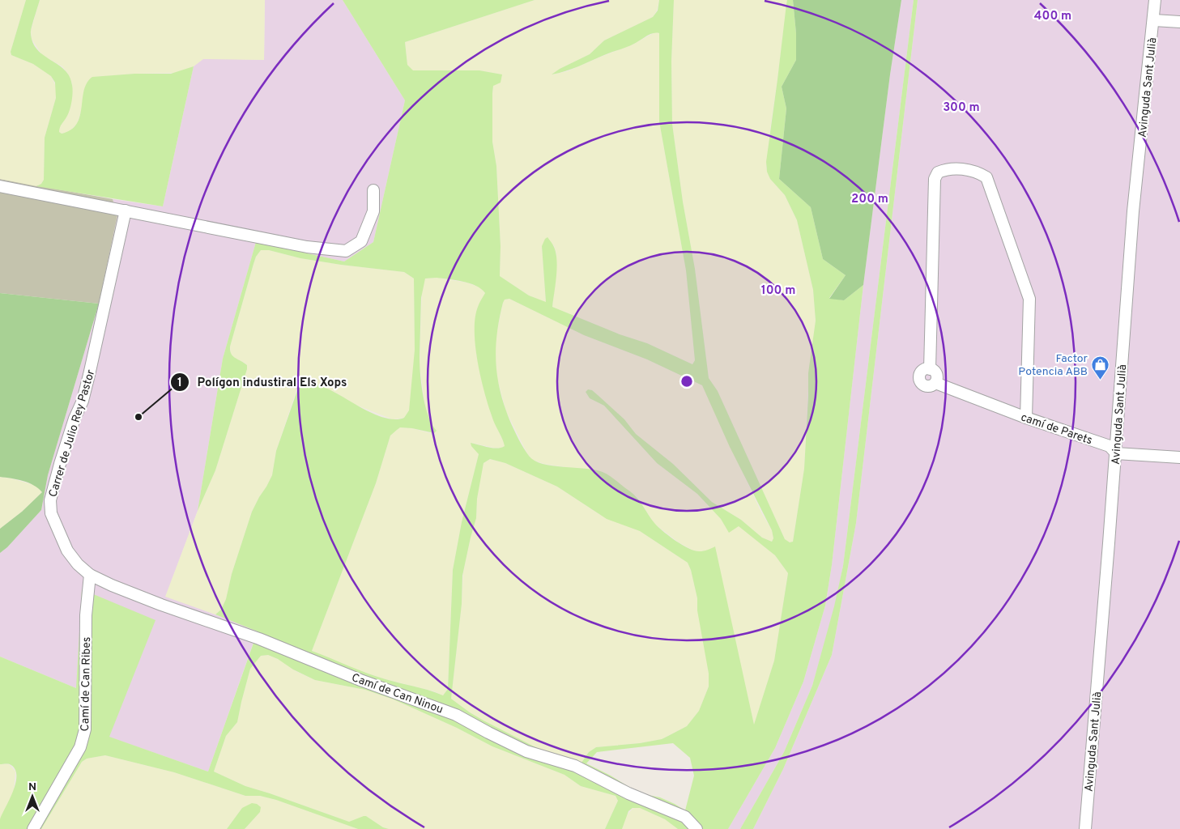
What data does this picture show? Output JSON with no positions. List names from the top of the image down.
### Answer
{
  "streets": {
    "street": [
      "Avinguda Sant Julià",
      "camí de Parets",
      "Carrer de Julio Rey Pastor",
      "Camí de Can Ribes",
      "Camí de Can Ninou"
    ]
  },
  "crossings": [
    ["Avinguda Sant Julià", "camí de Parets"],
    ["Carrer de Julio Rey Pastor", "Camí de Can Ribes"],
    ["Carrer de Julio Rey Pastor", "Camí de Can Ninou"],
    ["Camí de Can Ribes", "Camí de Can Ninou"]
  ],
  "places": {
    "shop": ["Factor Potencia ABB"],
    "other": ["Polígon industiral Els Xops"]
  },
  "north": "top",
  "rings": [
    "400 m",
    "300 m",
    "200 m",
    "100 m"
  ]
}
